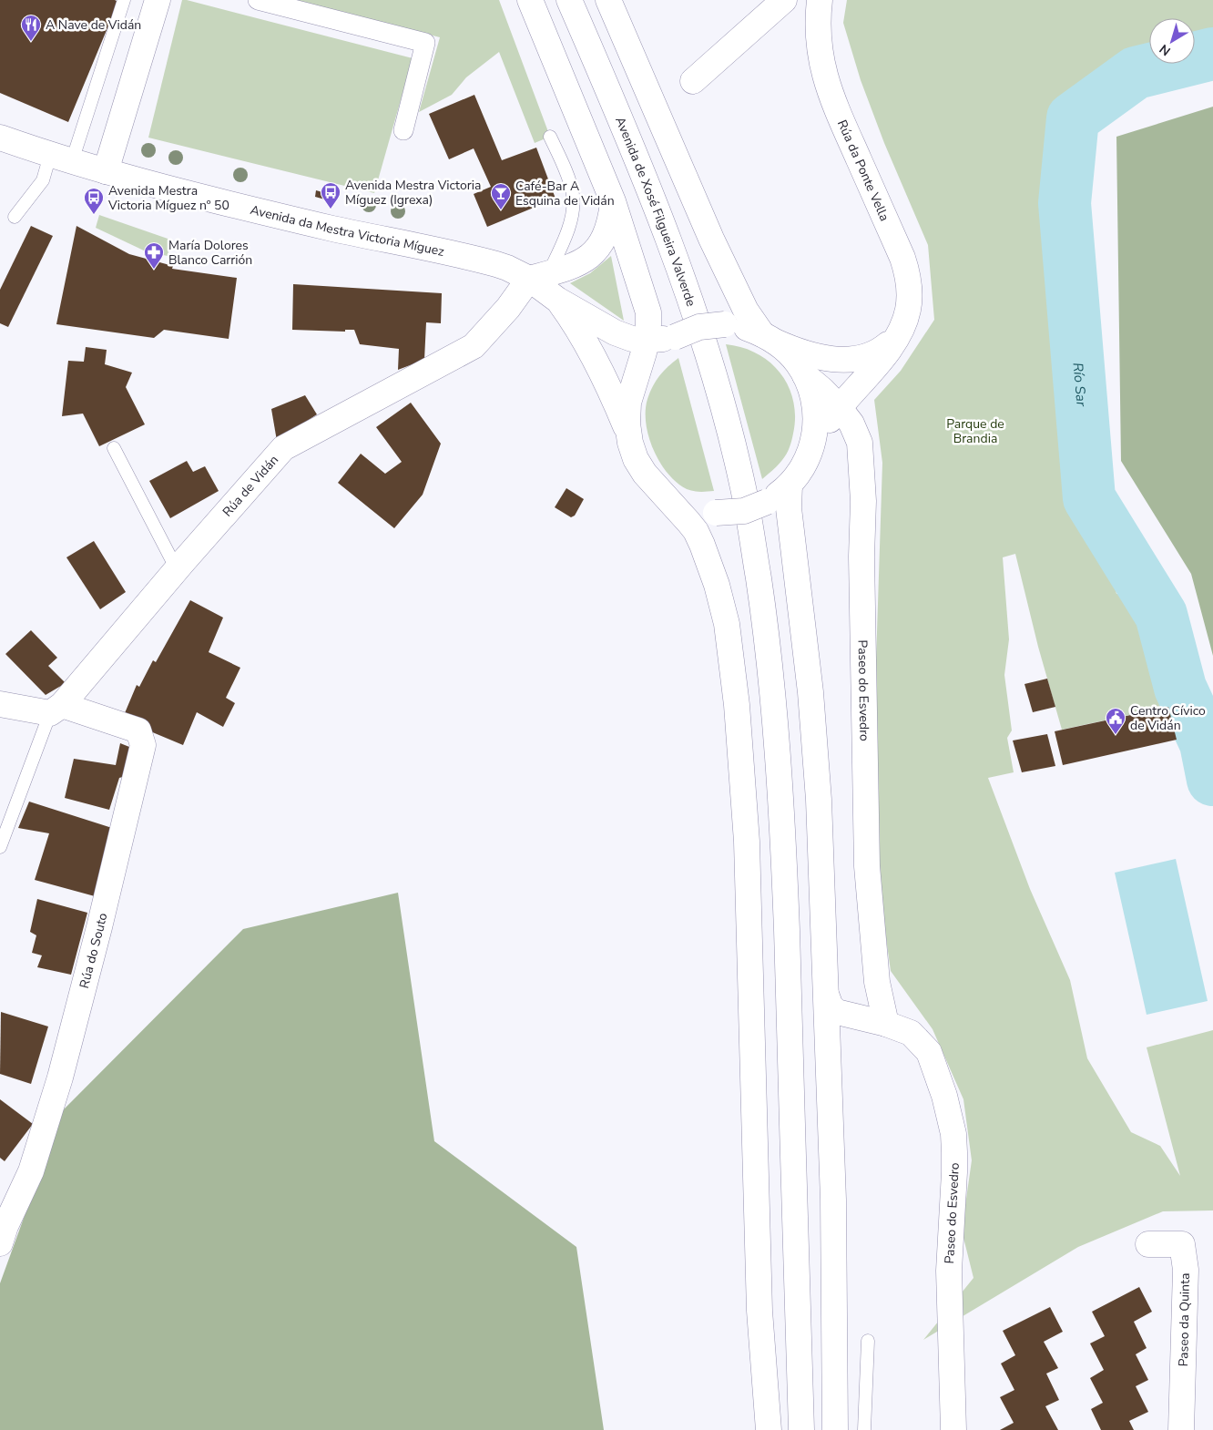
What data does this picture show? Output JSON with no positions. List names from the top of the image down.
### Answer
{
  "streets": {
    "main road": [
      "Rúa da Ponte Vella",
      "Avenida de Xosé Filgueira Valverde",
      "Avenida da Mestra Victoria Míguez",
      "Rúa de Vidán",
      "Paseo do Esvedro",
      "Rúa do Souto",
      "Paseo da Quinta"
    ]
  },
  "crossings": [
    ["Rúa da Ponte Vella", "Avenida da Mestra Victoria Míguez"],
    ["Rúa da Ponte Vella", "Paseo do Esvedro"],
    ["Avenida da Mestra Victoria Míguez", "Rúa de Vidán"],
    ["Rúa de Vidán", "Rúa do Souto"]
  ],
  "water": ["Río Sar"],
  "parks": ["Parque de Brandia"],
  "places": {
    "restaurant": ["A Nave de Vidán"],
    "bus stop": ["Avenida Mestra Victoria Míguez (Igrexa)", "Avenida Mestra Victoria Míguez nº 50"],
    "bar": ["Café-Bar A Esquina de Vidán"],
    "pharmacy": ["María Dolores Blanco Carrión"],
    "public building": ["Centro Cívico de Vidán"]
  },
  "north": "bottom left"
}
